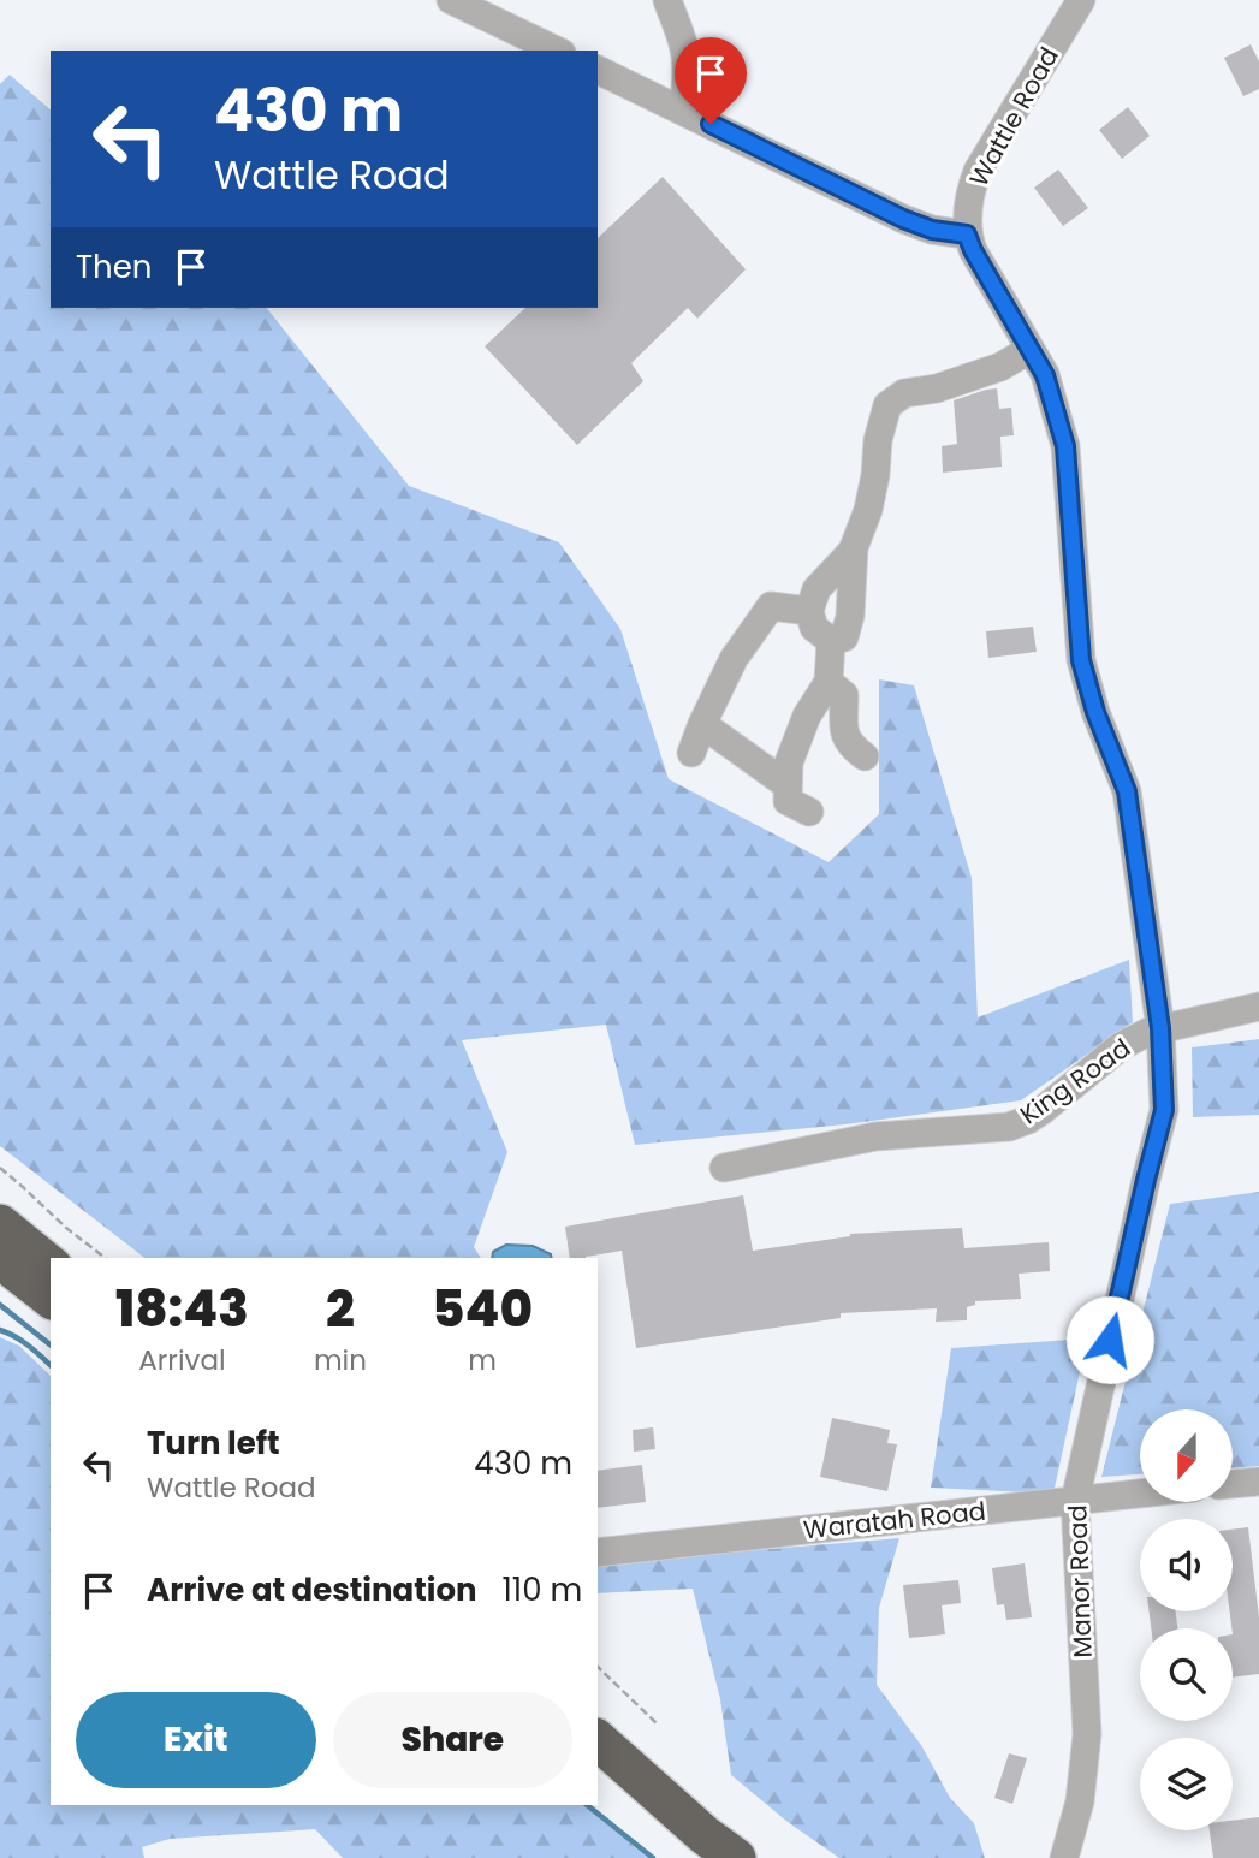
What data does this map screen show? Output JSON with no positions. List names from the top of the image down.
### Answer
{
  "streets": {
    "street": [
      "Wattle Road",
      "King Road",
      "Waratah Road",
      "Manor Road"
    ]
  },
  "crossings": [
    ["Wattle Road", "Manor Road"],
    ["King Road", "Manor Road"],
    ["Waratah Road", "Manor Road"]
  ],
  "north": "bottom",
  "page": {
    "turn": ["430 m", "Wattle Road"],
    "then": "Then",
    "eta": [
      "18:43",
      "Arrival",
      "2",
      "min",
      "540",
      "m"
    ],
    "list": [
      {
        "name": "Turn left",
        "note": "Wattle Road",
        "value": "430 m"
      },
      {
        "name": "Arrive at destination",
        "value": "110 m"
      }
    ],
    "buttons": ["Exit", "Share"]
  }
}
